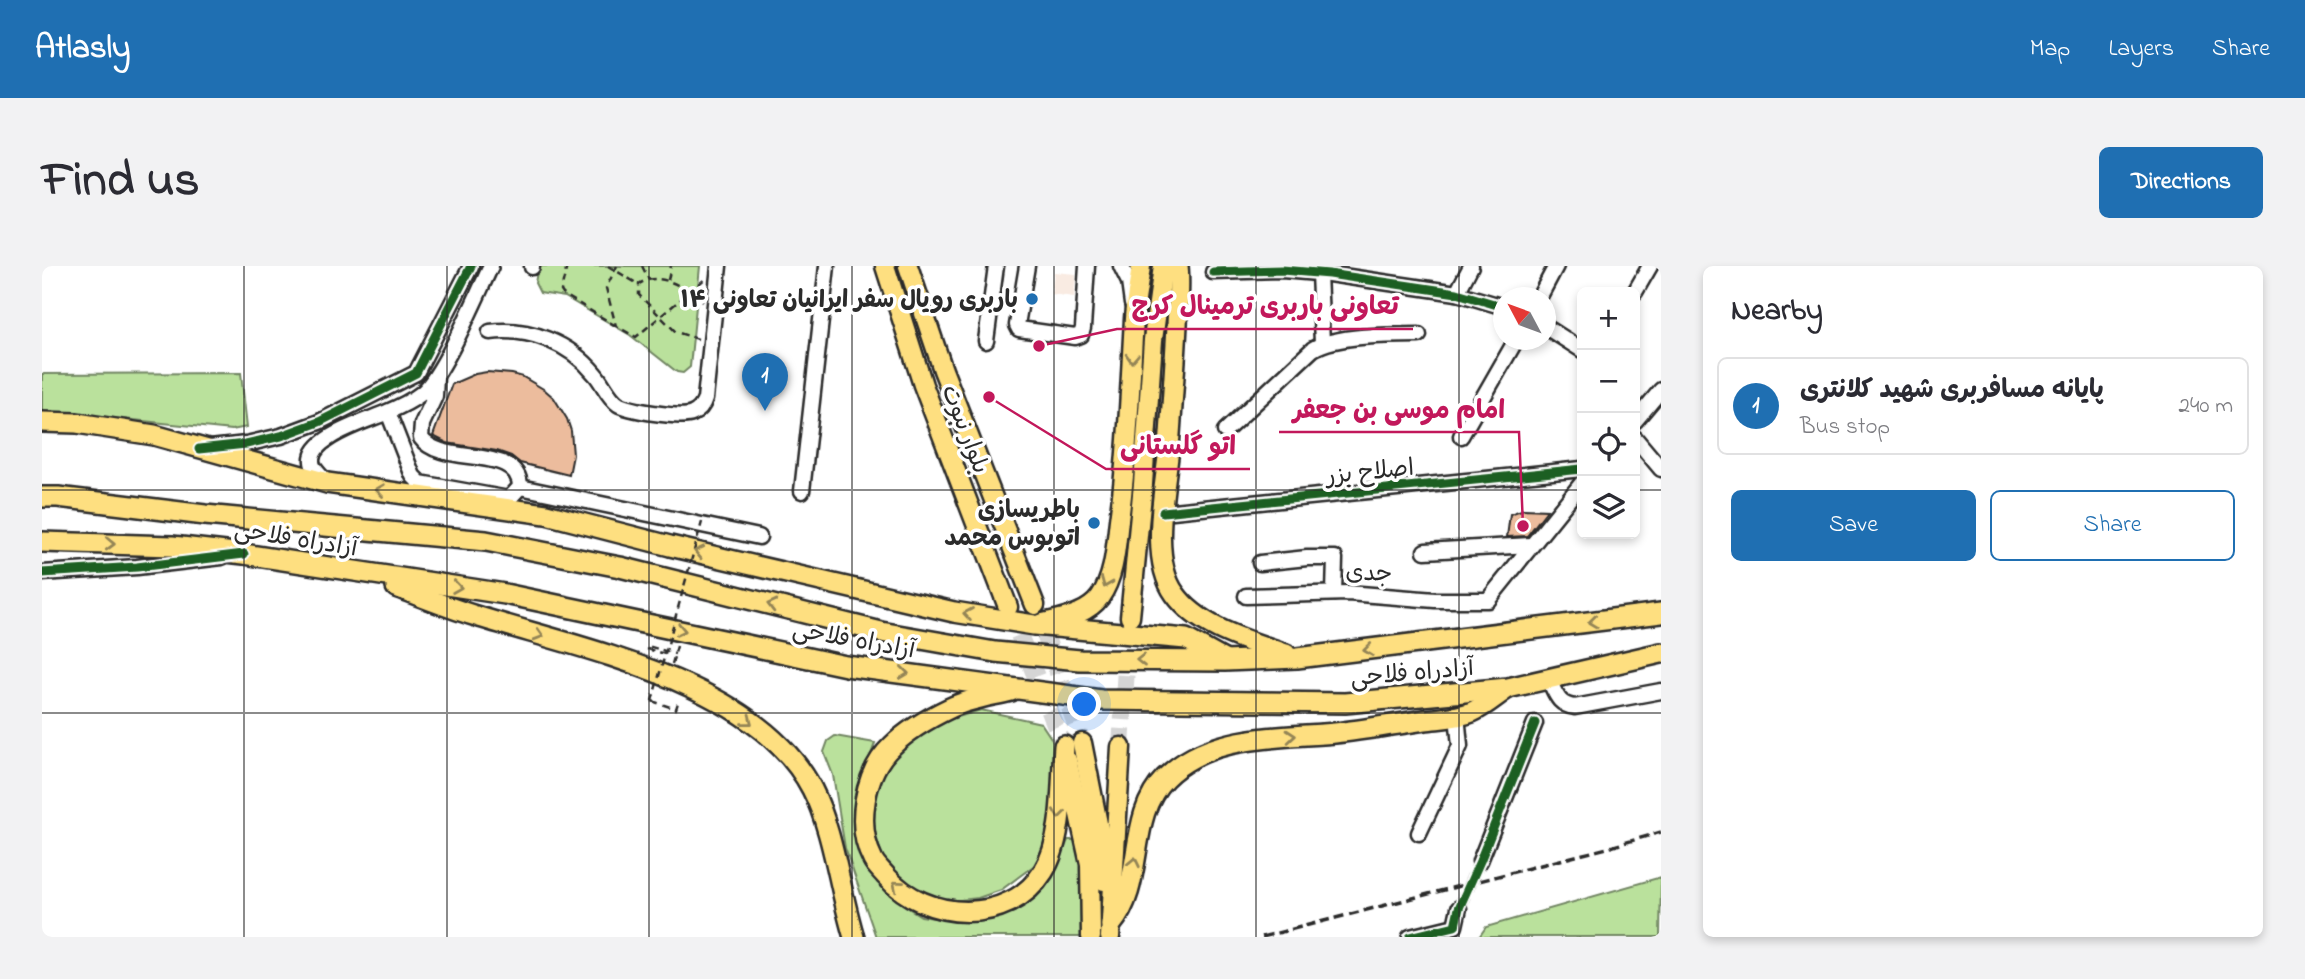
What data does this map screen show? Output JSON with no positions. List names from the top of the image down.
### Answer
{
  "streets": {
    "highway": ["آزادراه فلاحی"],
    "main road": ["بلوار نبوت"],
    "street": ["اصلاح بزر", "جدی"]
  },
  "places": [
    "باربری رویال سفر ایرانیان تعاونی ۱۴",
    "تعاونی باربری ترمینال کرج",
    "اتو گلستانی",
    "باطریسازی اتوبوس محمد",
    "امام موسی بن جعفر"
  ],
  "north": "top left",
  "page": {
    "header": "Atlasly",
    "nav": ["Map", "Layers", "Share"],
    "title": "Find us",
    "buttons": [
      "Directions",
      ["Save", "Share"]
    ],
    "heading": "Nearby",
    "map_buttons": ["+", "−"],
    "pins": "1",
    "list": [
      {
        "mark": "1",
        "name": "پایانه مسافربری شهید کلانتری",
        "note": "Bus stop",
        "value": "240 m"
      }
    ]
  }
}
